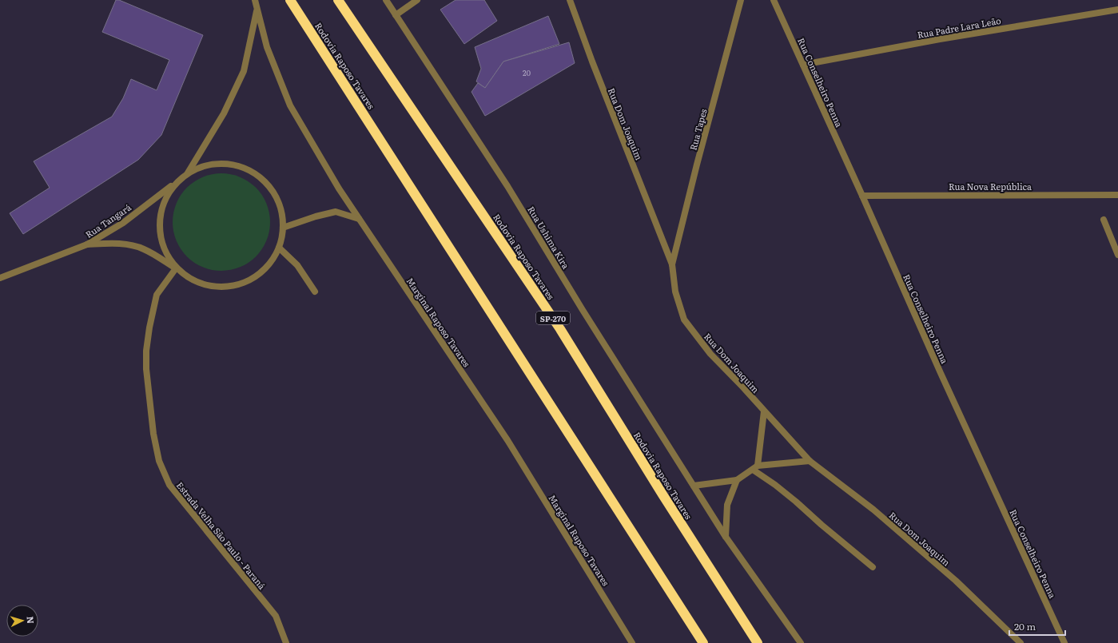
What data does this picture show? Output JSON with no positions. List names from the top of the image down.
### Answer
{
  "streets": {
    "highway": ["Rodovia Raposo Tavares", "SP-270"],
    "street": [
      "Rua Padre Lara Leão",
      "Rua Conselheiro Penna",
      "Rua Dom Joaquim",
      "Rua Tapes",
      "Rua Nova República",
      "Rua Tangará",
      "Rua Ushima Kira",
      "Marginal Raposo Tavares",
      "Estrada Velha São Paulo - Paraná"
    ]
  },
  "crossings": [
    ["Rua Padre Lara Leão", "Rua Conselheiro Penna"],
    ["Rua Conselheiro Penna", "Rua Nova República"],
    ["Rua Dom Joaquim", "Rua Tapes"],
    ["Rua Tangará", "Estrada Velha São Paulo - Paraná"]
  ],
  "house_numbers": ["20"],
  "scale_bar": "20 m",
  "north": "right"
}
